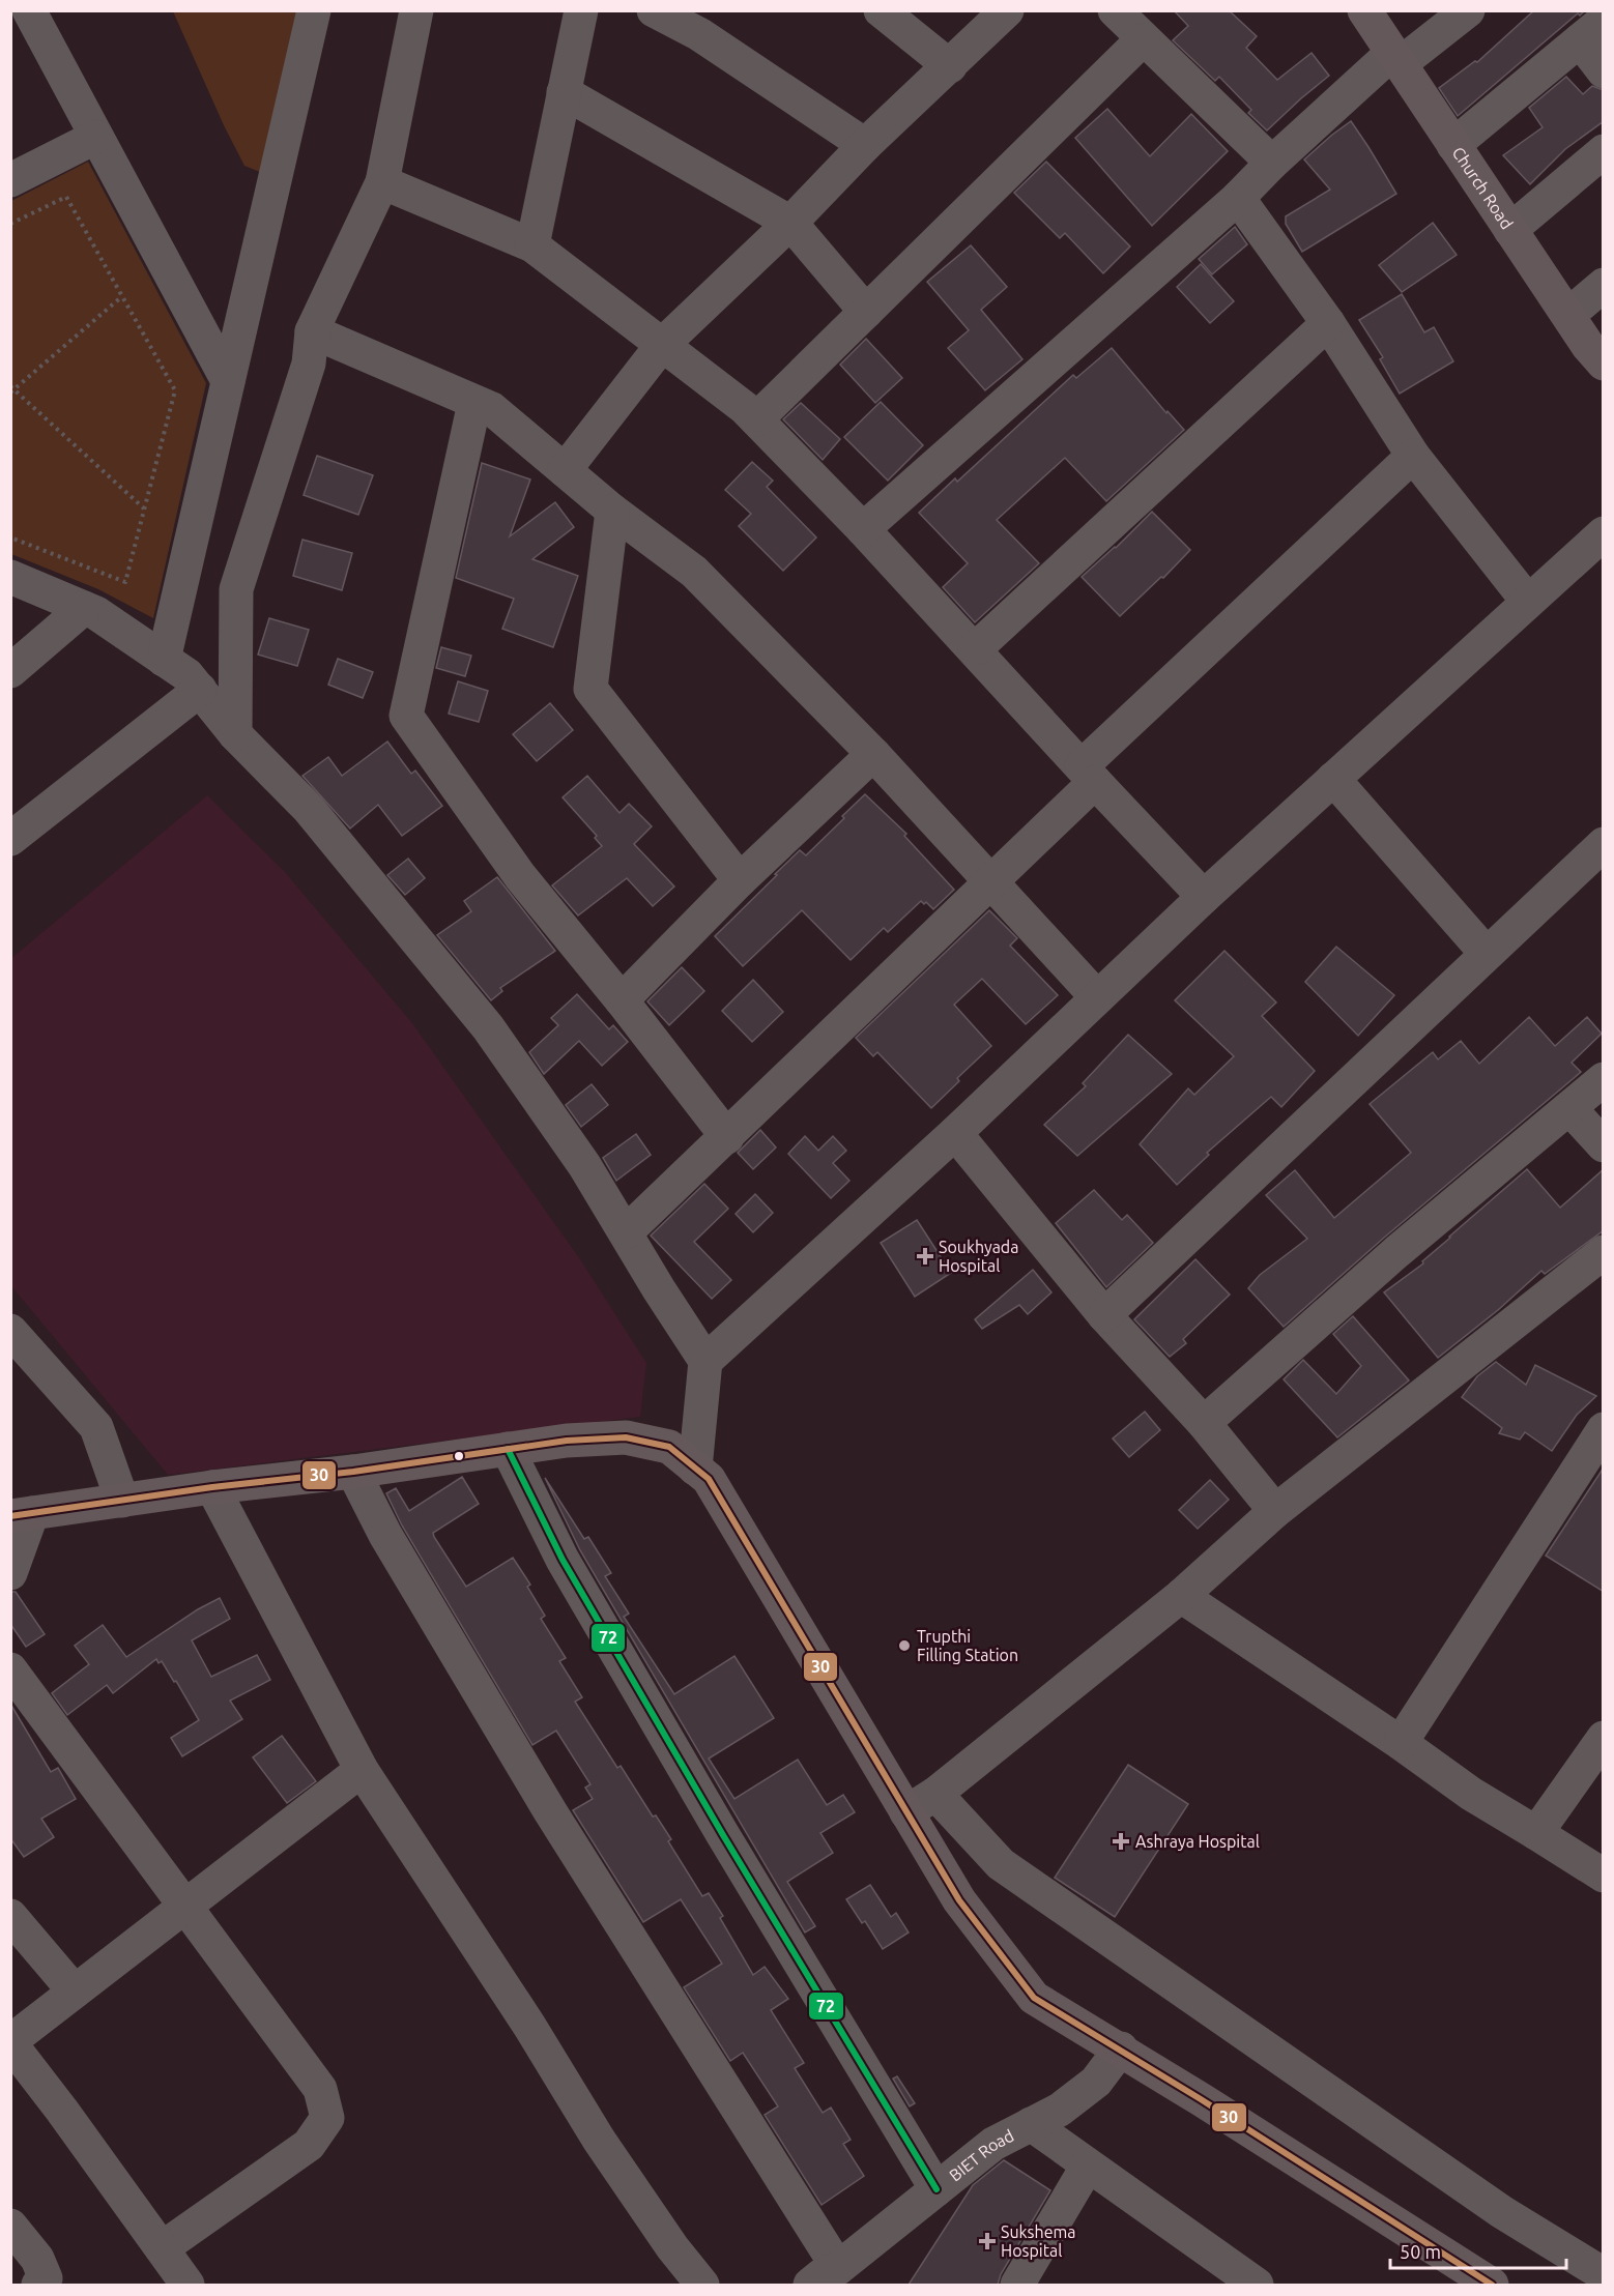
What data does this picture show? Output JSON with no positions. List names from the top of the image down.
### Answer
{
  "streets": {
    "main road": ["Church Road"],
    "street": ["BIET Road"]
  },
  "places": {
    "health": ["Soukhyada Hospital", "Ashraya Hospital", "Sukshema Hospital"],
    "other": ["Trupthi Filling Station"]
  },
  "lines": ["transit line 30", "transit line 72"],
  "scale_bar": "50 m"
}
